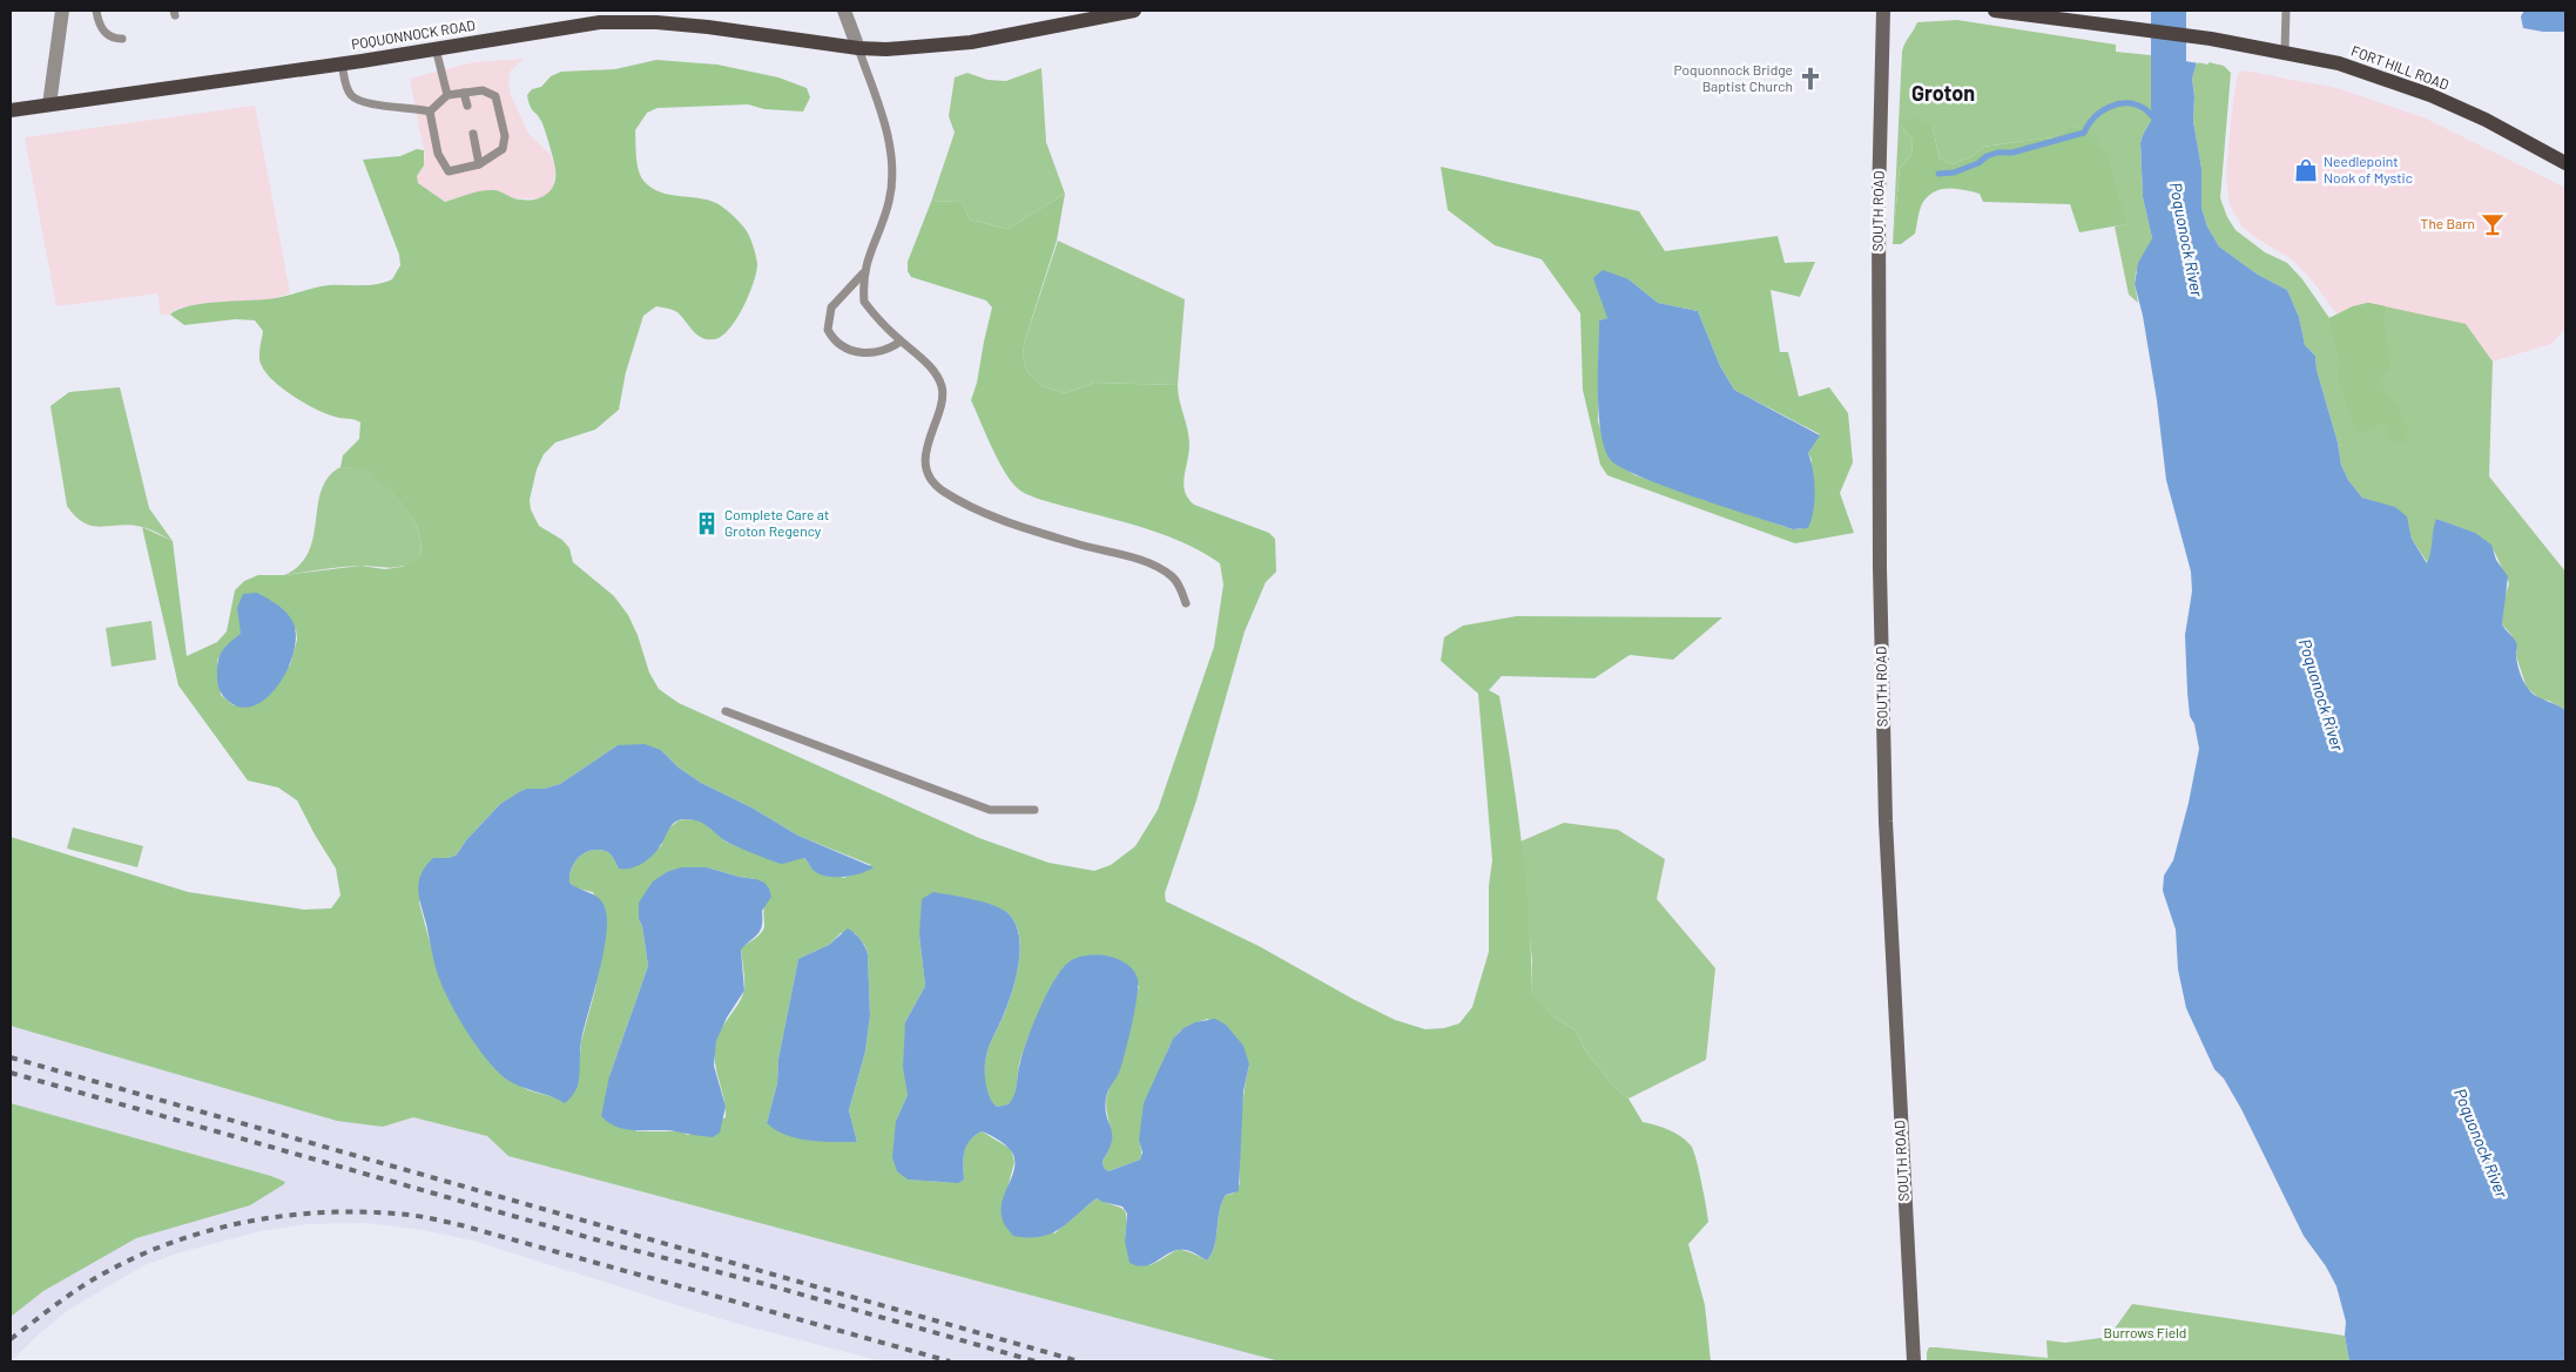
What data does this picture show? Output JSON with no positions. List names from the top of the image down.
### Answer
{
  "streets": {
    "main road": ["POQUONNOCK ROAD", "FORT HILL ROAD", "SOUTH ROAD"]
  },
  "districts": ["Groton"],
  "water": ["Poquonock River"],
  "parks": ["Burrows Field"],
  "places": {
    "church": ["Poquonnock Bridge Baptist Church"],
    "shop": ["Needlepoint Nook of Mystic"],
    "bar": ["The Barn"],
    "building": ["Complete Care at Groton Regency"]
  }
}
